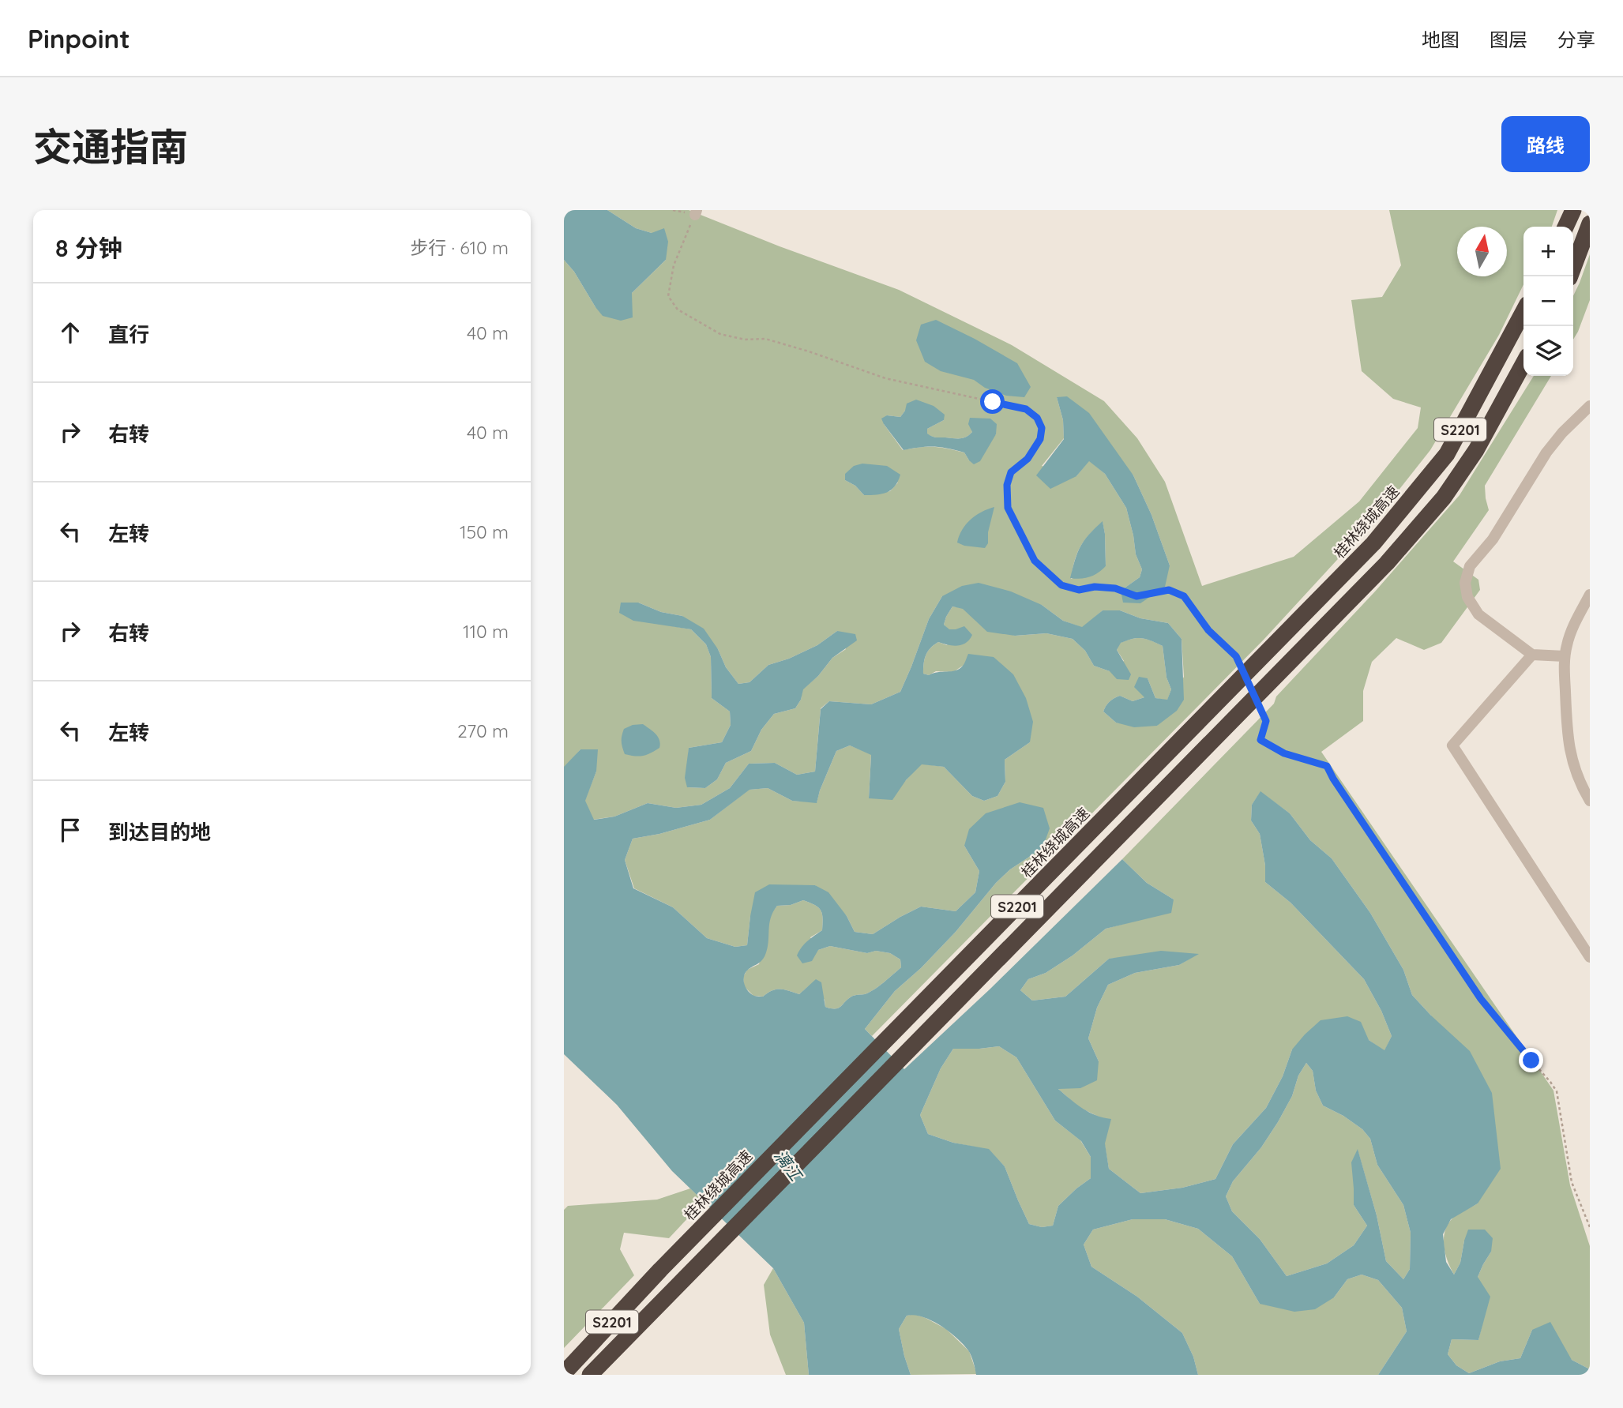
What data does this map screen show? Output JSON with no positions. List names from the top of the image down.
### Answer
{
  "streets": {
    "highway": ["S2201", "桂林绕城高速"]
  },
  "water": ["漓江"],
  "north": "top",
  "page": {
    "header": "Pinpoint",
    "nav": ["地图", "图层", "分享"],
    "title": "交通指南",
    "buttons": "路线",
    "heading": ["8 分钟", "步行 · 610 m"],
    "map_buttons": ["+", "−"],
    "list": [
      ["直行", "40 m"],
      ["右转", "40 m"],
      ["左转", "150 m"],
      ["右转", "110 m"],
      ["左转", "270 m"],
      "到达目的地"
    ]
  }
}
